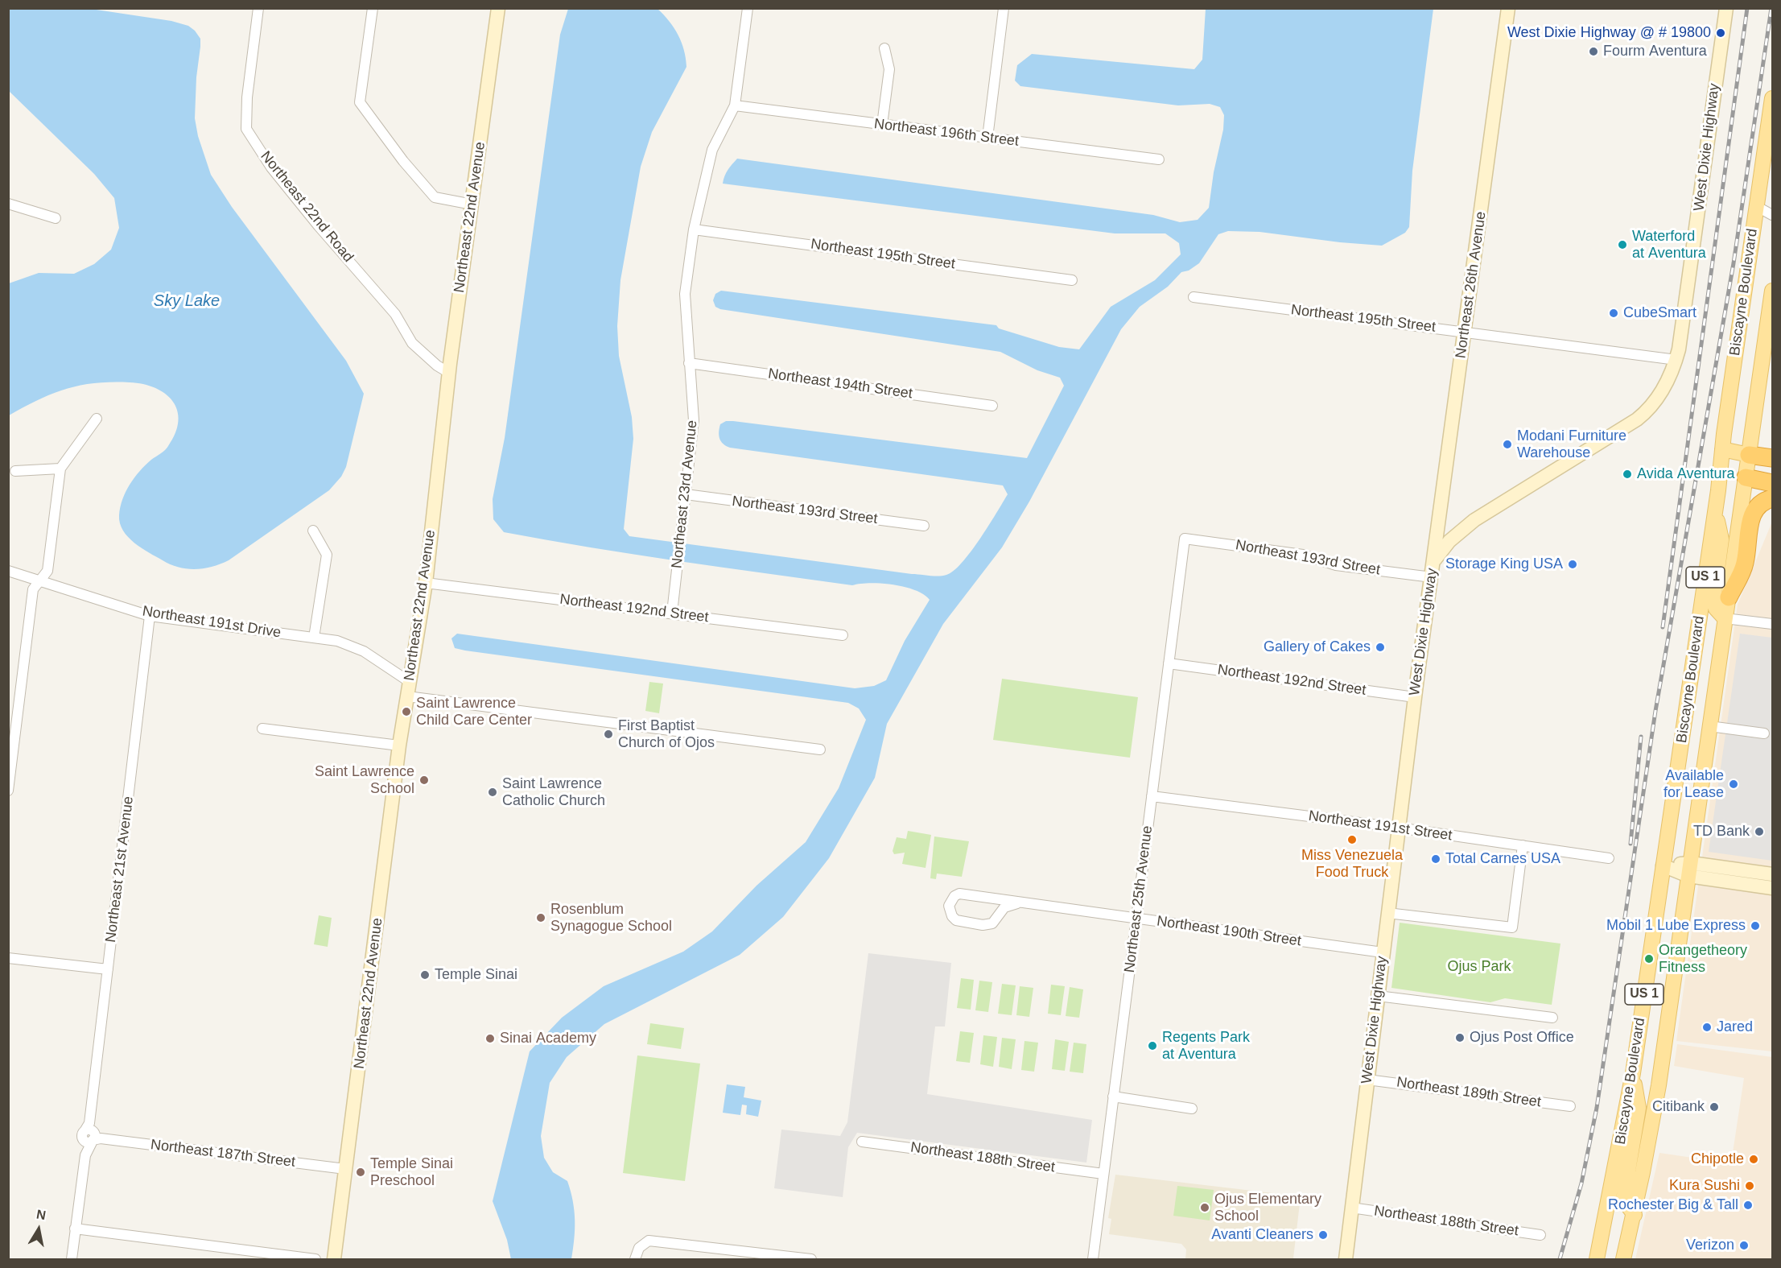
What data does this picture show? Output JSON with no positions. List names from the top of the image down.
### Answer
{
  "streets": {
    "main road": ["Biscayne Boulevard", "US 1"],
    "street": [
      "Northeast 196th Street",
      "West Dixie Highway",
      "Northeast 22nd Road",
      "Northeast 22nd Avenue",
      "Northeast 195th Street",
      "Northeast 26th Avenue",
      "Northeast 194th Street",
      "Northeast 23rd Avenue",
      "Northeast 193rd Street",
      "Northeast 192nd Street",
      "Northeast 191st Drive",
      "Northeast 191st Street",
      "Northeast 21st Avenue",
      "Northeast 25th Avenue",
      "Northeast 190th Street",
      "Northeast 189th Street",
      "Northeast 187th Street",
      "Northeast 188th Street"
    ]
  },
  "crossings": [
    ["Northeast 196th Street", "Northeast 23rd Avenue"],
    ["West Dixie Highway", "Northeast 195th Street"],
    ["West Dixie Highway", "Northeast 26th Avenue"],
    ["West Dixie Highway", "Northeast 193rd Street"],
    ["West Dixie Highway", "Northeast 192nd Street"],
    ["West Dixie Highway", "Northeast 191st Street"],
    ["West Dixie Highway", "Northeast 190th Street"],
    ["West Dixie Highway", "Northeast 189th Street"],
    ["West Dixie Highway", "Northeast 188th Street"],
    ["Northeast 22nd Road", "Northeast 22nd Avenue"],
    ["Northeast 22nd Avenue", "Northeast 192nd Street"],
    ["Northeast 22nd Avenue", "Northeast 191st Drive"],
    ["Northeast 22nd Avenue", "Northeast 187th Street"],
    ["Northeast 195th Street", "Northeast 26th Avenue"],
    ["Northeast 195th Street", "Northeast 23rd Avenue"],
    ["Northeast 194th Street", "Northeast 23rd Avenue"],
    ["Northeast 23rd Avenue", "Northeast 193rd Street"],
    ["Northeast 23rd Avenue", "Northeast 192nd Street"],
    ["Northeast 193rd Street", "Northeast 25th Avenue"],
    ["Northeast 192nd Street", "Northeast 25th Avenue"],
    ["Northeast 191st Drive", "Northeast 21st Avenue"],
    ["Northeast 191st Street", "Northeast 25th Avenue"],
    ["Northeast 21st Avenue", "Northeast 187th Street"],
    ["Northeast 25th Avenue", "Northeast 190th Street"],
    ["Northeast 25th Avenue", "Northeast 188th Street"]
  ],
  "water": ["Sky Lake"],
  "parks": ["Ojus Park"],
  "places": [
    "West Dixie Highway @ # 19800",
    "Fourm Aventura",
    "Waterford at Aventura",
    "CubeSmart",
    "Modani Furniture Warehouse",
    "Avida Aventura",
    "Storage King USA",
    "Gallery of Cakes",
    "Saint Lawrence Child Care Center",
    "First Baptist Church of Ojos",
    "Saint Lawrence School",
    "Available for Lease",
    "Saint Lawrence Catholic Church",
    "TD Bank",
    "Miss Venezuela Food Truck",
    "Total Carnes USA",
    "Rosenblum Synagogue School",
    "Mobil 1 Lube Express",
    "Orangetheory Fitness",
    "Temple Sinai",
    "Jared",
    "Ojus Post Office",
    "Sinai Academy",
    "Regents Park at Aventura",
    "Citibank",
    "Chipotle",
    "Temple Sinai Preschool",
    "Kura Sushi",
    "Rochester Big & Tall",
    "Ojus Elementary School",
    "Avanti Cleaners",
    "Verizon"
  ],
  "north": "top"
}
